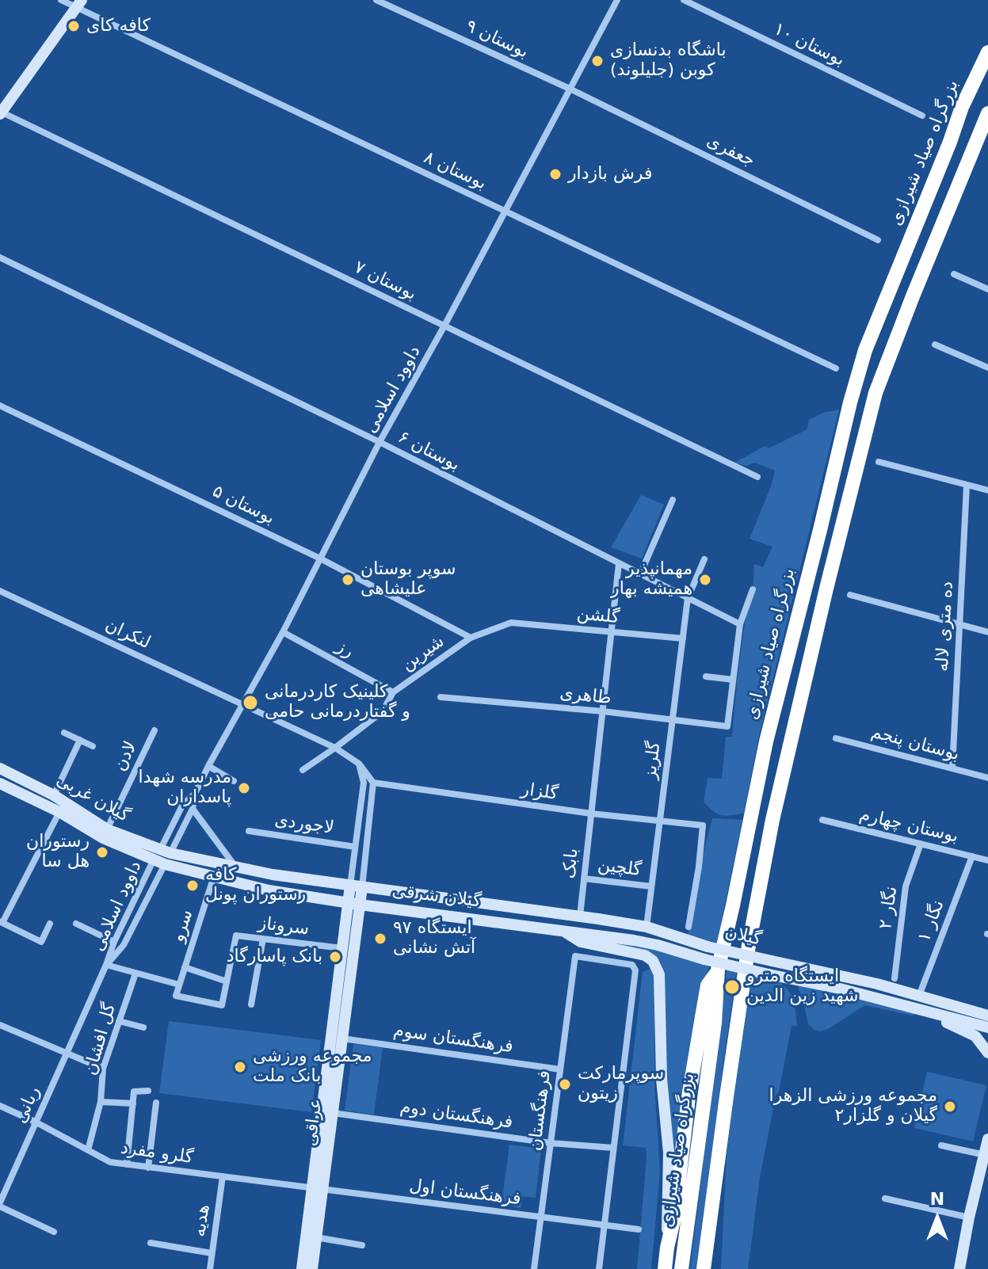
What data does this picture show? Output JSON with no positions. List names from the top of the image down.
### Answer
{
  "streets": {
    "highway": ["بزرگراه صیاد شیرازی"],
    "main road": [
      "گیلان غربی",
      "گیلان شرقی",
      "گیلان",
      "عراقی"
    ],
    "street": [
      "بوستان ۹",
      "بوستان ۱۰",
      "جعفری",
      "بوستان ۸",
      "بوستان ۷",
      "داوود اسلامی",
      "بوستان ۶",
      "بوستان ۵",
      "گلشن",
      "ده متری لاله",
      "لنکران",
      "رز",
      "شیرین",
      "طاهری",
      "بوستان پنجم",
      "لادن",
      "گلریز",
      "گلزار",
      "لاجوردی",
      "بوستان چهارم",
      "بابک",
      "گلچین",
      "نگار ۲",
      "نگار ۱",
      "سرو",
      "سروناز",
      "گل افشان",
      "فرهنگستان سوم",
      "ربانی",
      "فرهنگستان",
      "فرهنگستان دوم",
      "گلرو مفرد",
      "فرهنگستان اول",
      "هدیه"
    ]
  },
  "crossings": [
    ["بوستان ۹", "جعفری"],
    ["بوستان ۹", "داوود اسلامی"],
    ["جعفری", "داوود اسلامی"],
    ["بوستان ۸", "داوود اسلامی"],
    ["بوستان ۷", "داوود اسلامی"],
    ["داوود اسلامی", "بوستان ۶"],
    ["داوود اسلامی", "بوستان ۵"],
    ["داوود اسلامی", "لنکران"],
    ["داوود اسلامی", "رز"],
    ["داوود اسلامی", "گیلان غربی"],
    ["داوود اسلامی", "گیلان شرقی"],
    ["داوود اسلامی", "سروناز"],
    ["داوود اسلامی", "ربانی"],
    ["بوستان ۶", "گلریز"],
    ["بوستان ۶", "بابک"],
    ["بوستان ۵", "شیرین"],
    ["گلشن", "شیرین"],
    ["گلشن", "گلریز"],
    ["گلشن", "بابک"],
    ["ده متری لاله", "بوستان پنجم"],
    ["لنکران", "شیرین"],
    ["رز", "شیرین"],
    ["طاهری", "گلریز"],
    ["طاهری", "بابک"],
    ["لادن", "گیلان غربی"],
    ["گلریز", "گلزار"],
    ["گلریز", "گلچین"],
    ["گلریز", "گیلان شرقی"],
    ["گلزار", "بابک"],
    ["گیلان غربی", "گیلان شرقی"],
    ["بوستان چهارم", "نگار ۲"],
    ["بوستان چهارم", "نگار ۱"],
    ["بابک", "گلچین"],
    ["بابک", "گیلان شرقی"],
    ["گیلان شرقی", "سرو"],
    ["گیلان شرقی", "گیلان"],
    ["گیلان شرقی", "عراقی"],
    ["نگار ۱", "گیلان"],
    ["سرو", "سروناز"],
    ["سروناز", "گل افشان"],
    ["سروناز", "عراقی"],
    ["گل افشان", "گلرو مفرد"],
    ["فرهنگستان سوم", "فرهنگستان"],
    ["فرهنگستان سوم", "عراقی"],
    ["ربانی", "گلرو مفرد"],
    ["فرهنگستان", "فرهنگستان دوم"],
    ["فرهنگستان", "فرهنگستان اول"],
    ["فرهنگستان دوم", "عراقی"],
    ["عراقی", "گلرو مفرد"],
    ["عراقی", "فرهنگستان اول"],
    ["گلرو مفرد", "فرهنگستان اول"],
    ["گلرو مفرد", "هدیه"]
  ],
  "places": [
    "کافه کای",
    "باشگاه بدنسازی کوبن (جلیلوند)",
    "فرش بازدار",
    "سوپر بوستان علیشاهی",
    "مهمانپذیر همیشه بهار",
    "کلینیک کاردرمانی و گفتاردرمانی حامی",
    "مدرسه شهدا پاسداران",
    "رستوران هل سا",
    "کافه رستوران پونل",
    "ایستگاه ۹۷ آتش نشانی",
    "بانک پاسارگاد",
    "ایستگاه مترو شهید زین الدین",
    "مجموعه ورزشی بانک ملت",
    "سوپرمارکت زیتون",
    "مجموعه ورزشی الزهرا گیلان و گلزار۲"
  ],
  "north": "top"
}
